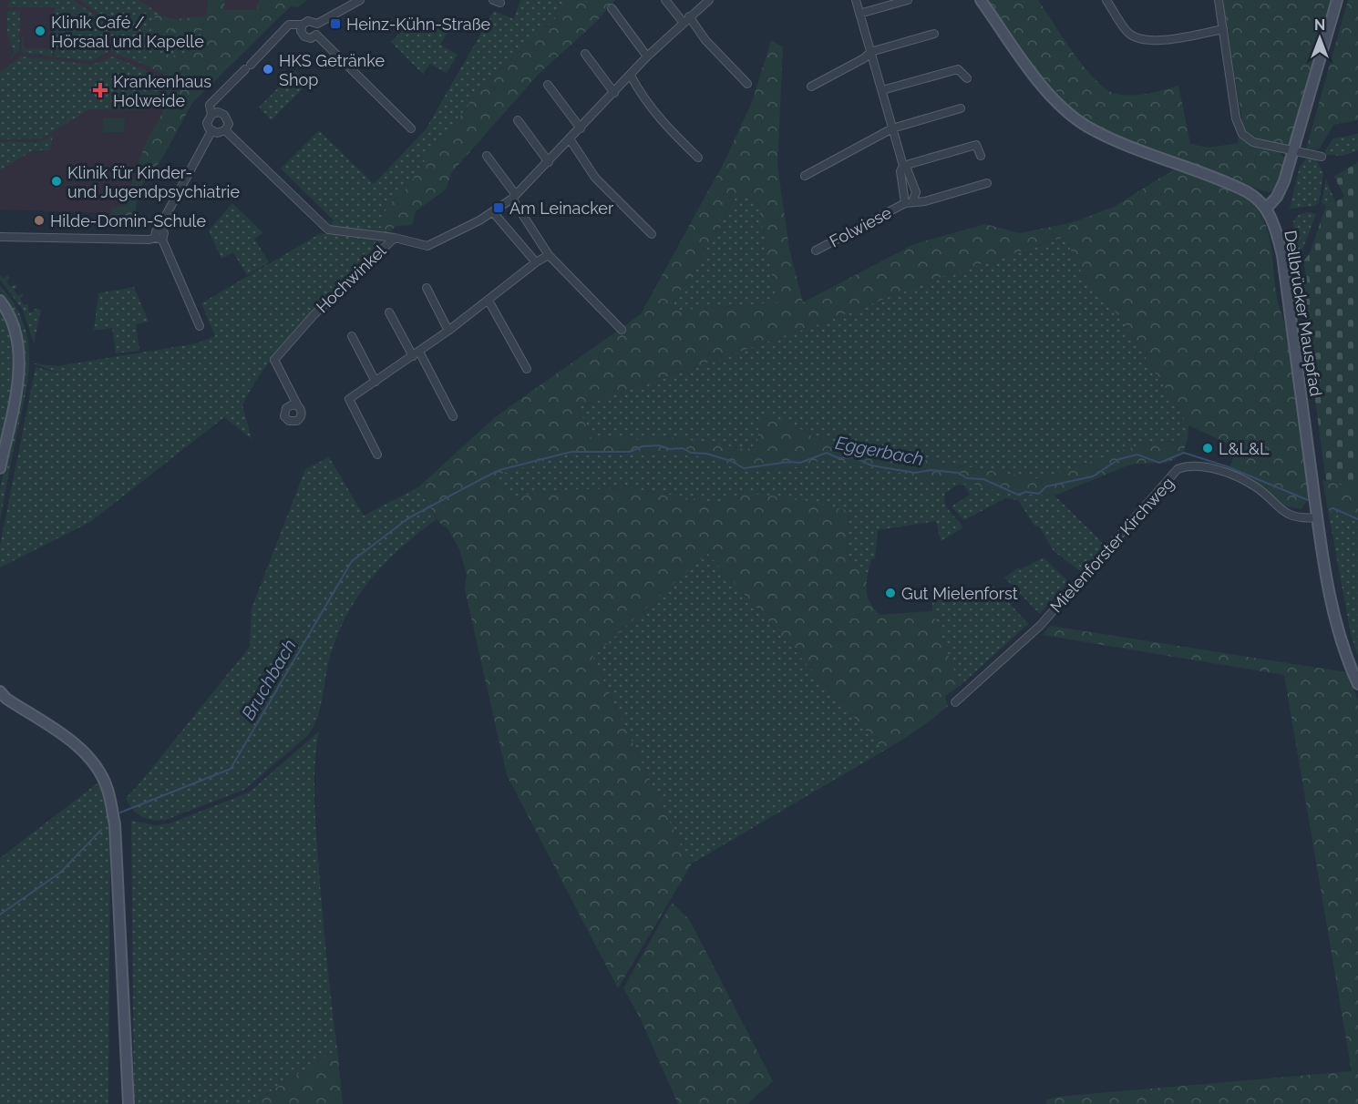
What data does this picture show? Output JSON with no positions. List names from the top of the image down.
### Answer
{
  "streets": {
    "main road": ["Dellbrücker Mauspfad"],
    "street": ["Folwiese", "Hochwinkel", "Mielenforster Kirchweg"]
  },
  "crossings": [
    ["Dellbrücker Mauspfad", "Mielenforster Kirchweg"]
  ],
  "water": ["Eggerbach", "Bruchbach"],
  "places": {
    "transit": ["Heinz-Kühn-Straße", "Am Leinacker"],
    "other": [
      "Klinik Café / Hörsaal und Kapelle",
      "HKS Getränke Shop",
      "Klinik für Kinder- und Jugendpsychiatrie",
      "Hilde-Domin-Schule",
      "L&L&L",
      "Gut Mielenforst"
    ],
    "health": ["Krankenhaus Holweide"]
  },
  "north": "top"
}
